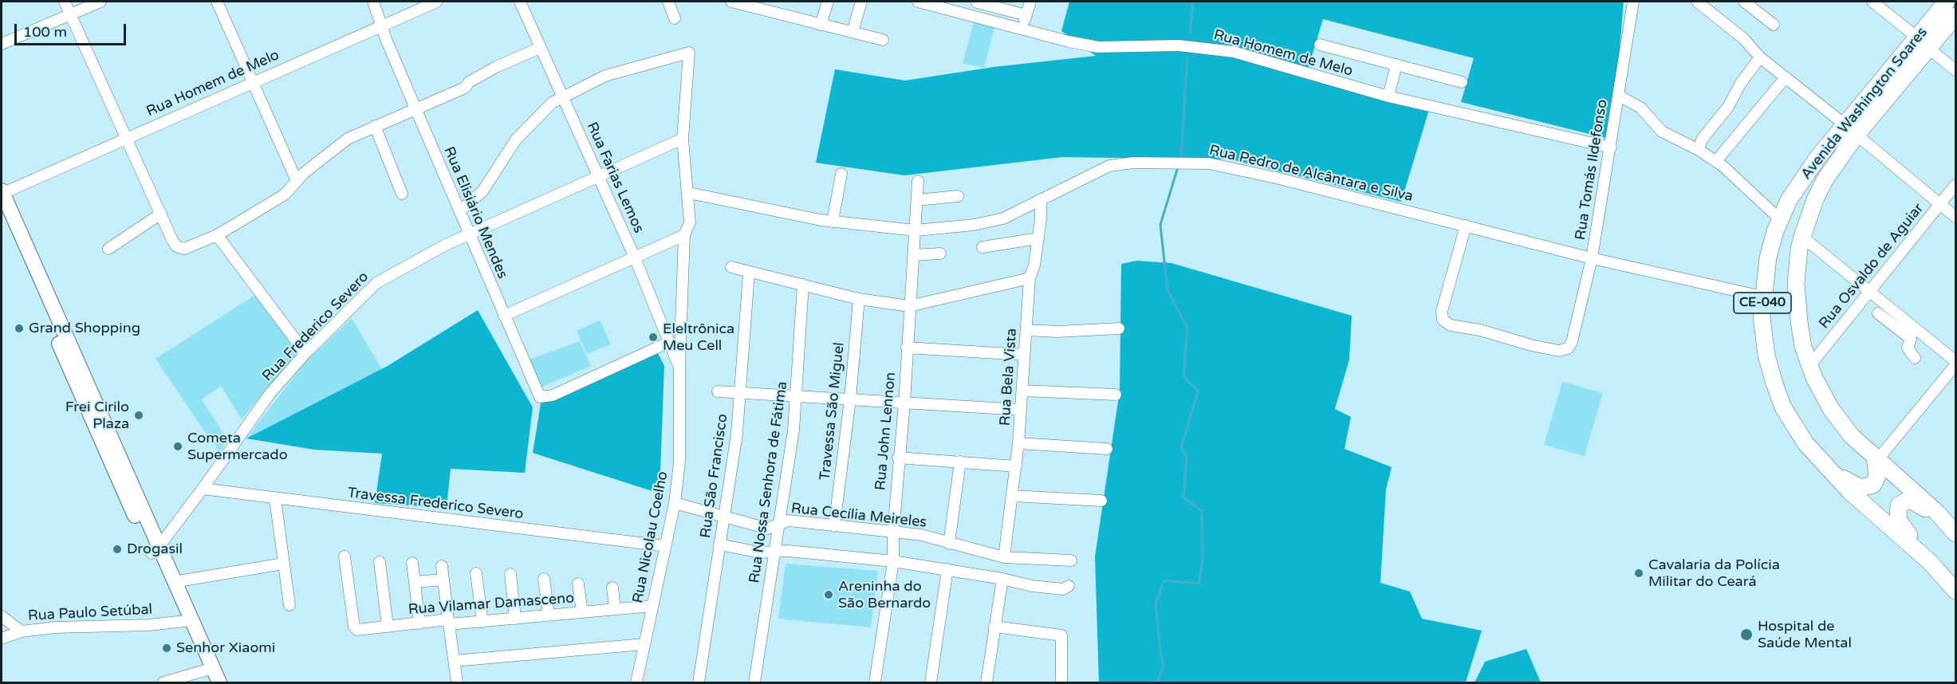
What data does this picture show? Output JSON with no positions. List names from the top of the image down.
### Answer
{
  "streets": {
    "highway": ["Avenida Washington Soares", "CE-040"],
    "street": [
      "Rua Homem de Melo",
      "Rua Tomás Ildefonso",
      "Rua Pedro de Alcântara e Silva",
      "Rua Farias Lemos",
      "Rua Elisiário Mendes",
      "Rua Osvaldo de Aguiar",
      "Rua Frederico Severo",
      "Rua Bela Vista",
      "Travessa São Miguel",
      "Rua John Lennon",
      "Rua São Francisco",
      "Rua Nossa Senhora de Fátima",
      "Travessa Frederico Severo",
      "Rua Cecília Meireles",
      "Rua Nicolau Coelho",
      "Rua Vilamar Damasceno",
      "Rua Paulo Setúbal"
    ]
  },
  "crossings": [
    ["Rua Homem de Melo", "Rua Tomás Ildefonso"],
    ["Rua Homem de Melo", "Rua Elisiário Mendes"],
    ["Avenida Washington Soares", "Rua Pedro de Alcântara e Silva"],
    ["Avenida Washington Soares", "Rua Osvaldo de Aguiar"],
    ["Rua Tomás Ildefonso", "Rua Pedro de Alcântara e Silva"],
    ["Rua Pedro de Alcântara e Silva", "Rua Bela Vista"],
    ["Rua Pedro de Alcântara e Silva", "Rua John Lennon"],
    ["Rua Pedro de Alcântara e Silva", "Rua Nicolau Coelho"],
    ["Rua Farias Lemos", "Rua Elisiário Mendes"],
    ["Rua Farias Lemos", "Rua Frederico Severo"],
    ["Rua Farias Lemos", "Rua Nicolau Coelho"],
    ["Rua Elisiário Mendes", "Rua Frederico Severo"],
    ["Rua Frederico Severo", "Travessa Frederico Severo"],
    ["Rua Frederico Severo", "Rua Nicolau Coelho"],
    ["Rua Bela Vista", "Rua Cecília Meireles"],
    ["Travessa São Miguel", "Rua Cecília Meireles"],
    ["Rua John Lennon", "Rua Cecília Meireles"],
    ["Rua São Francisco", "Rua Cecília Meireles"],
    ["Rua Nossa Senhora de Fátima", "Rua Cecília Meireles"],
    ["Travessa Frederico Severo", "Rua Nicolau Coelho"],
    ["Rua Cecília Meireles", "Rua Nicolau Coelho"],
    ["Rua Nicolau Coelho", "Rua Vilamar Damasceno"]
  ],
  "places": [
    "Grand Shopping",
    "Eleltrônica Meu Cell",
    "Frei Cirilo Plaza",
    "Cometa Supermercado",
    "Drogasil",
    "Cavalaria da Polícia Militar do Ceará",
    "Areninha do São Bernardo",
    "Hospital de Saúde Mental",
    "Senhor Xiaomi"
  ],
  "scale_bar": "100 m"
}
